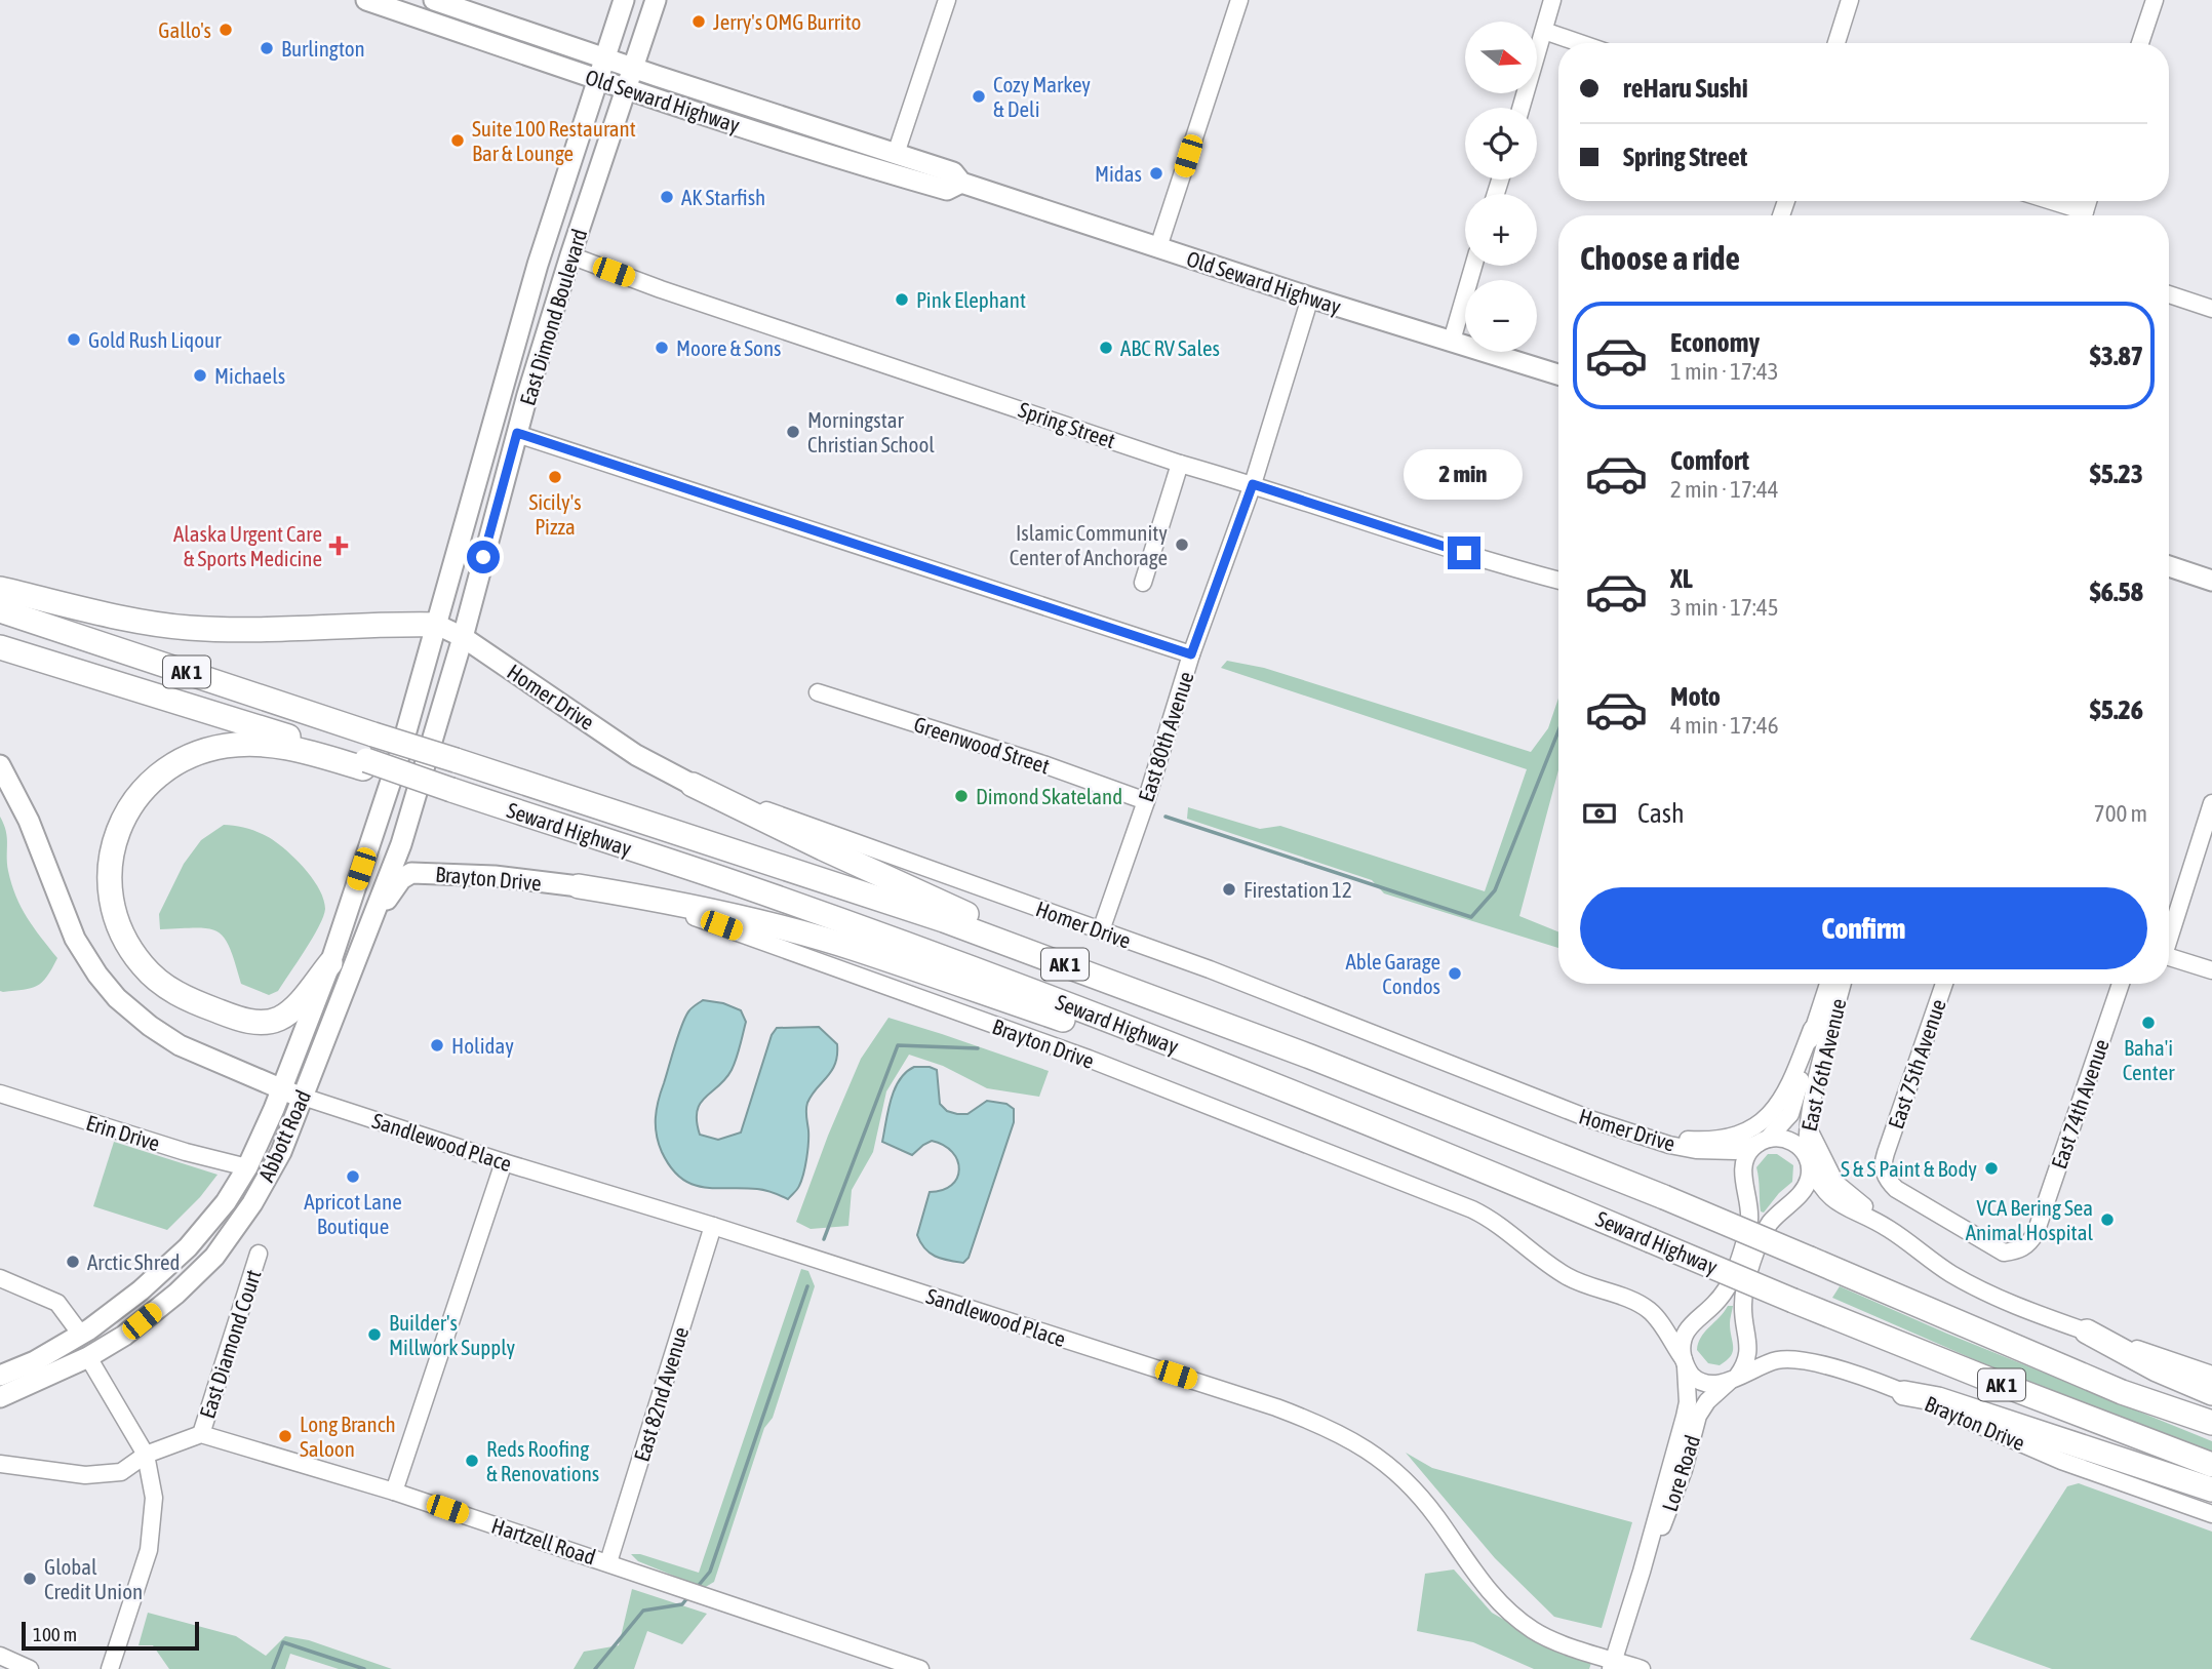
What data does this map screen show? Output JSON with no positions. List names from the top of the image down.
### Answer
{
  "streets": {
    "highway": ["AK 1", "Seward Highway"],
    "main road": [
      "Old Seward Highway",
      "East Dimond Boulevard",
      "Homer Drive",
      "Brayton Drive",
      "Abbott Road"
    ],
    "street": [
      "Spring Street",
      "East 80th Avenue",
      "Greenwood Street",
      "East 75th Avenue",
      "East 76th Avenue",
      "East 74th Avenue",
      "Erin Drive",
      "Sandlewood Place",
      "East Diamond Court",
      "East 82nd Avenue",
      "Lore Road",
      "Hartzell Road"
    ]
  },
  "crossings": [
    ["Old Seward Highway", "East Dimond Boulevard"],
    ["Old Seward Highway", "East 80th Avenue"],
    ["East Dimond Boulevard", "Spring Street"],
    ["East Dimond Boulevard", "Homer Drive"],
    ["East Dimond Boulevard", "Abbott Road"],
    ["Spring Street", "East 80th Avenue"],
    ["Homer Drive", "East 80th Avenue"],
    ["Homer Drive", "East 76th Avenue"],
    ["East 80th Avenue", "Greenwood Street"],
    ["Brayton Drive", "East 76th Avenue"],
    ["Brayton Drive", "Abbott Road"],
    ["Brayton Drive", "Lore Road"],
    ["East 75th Avenue", "East 74th Avenue"],
    ["East 76th Avenue", "Lore Road"],
    ["Erin Drive", "Abbott Road"],
    ["Abbott Road", "Sandlewood Place"],
    ["Sandlewood Place", "East 82nd Avenue"],
    ["Sandlewood Place", "Lore Road"],
    ["East Diamond Court", "Hartzell Road"],
    ["East 82nd Avenue", "Hartzell Road"]
  ],
  "places": {
    "other": [
      "Jerry's OMG Burrito",
      "Gallo's",
      "Burlington",
      "Cozy Markey & Deli",
      "Suite 100 Restaurant Bar & Lounge",
      "Midas",
      "AK Starfish",
      "Pink Elephant",
      "Gold Rush Liqour",
      "Moore & Sons",
      "ABC RV Sales",
      "Michaels",
      "Morningstar Christian School",
      "Sicily's Pizza",
      "Islamic Community Center of Anchorage",
      "Dimond Skateland",
      "Firestation 12",
      "Able Garage Condos",
      "Baha'i Center",
      "Holiday",
      "S & S Paint & Body",
      "Apricot Lane Boutique",
      "VCA Bering Sea Animal Hospital",
      "Arctic Shred",
      "Builder's Millwork Supply",
      "Long Branch Saloon",
      "Reds Roofing & Renovations",
      "Global Credit Union"
    ],
    "health": ["Alaska Urgent Care & Sports Medicine"]
  },
  "scale_bar": "100 m",
  "north": "right",
  "page": {
    "map_buttons": ["+", "−"],
    "banner": ["reHaru Sushi", "Spring Street"],
    "heading": "Choose a ride",
    "list": [
      {
        "name": "Economy",
        "note": "1 min · 17:43",
        "value": "$3.87"
      },
      {
        "name": "Comfort",
        "note": "2 min · 17:44",
        "value": "$5.23"
      },
      {
        "name": "XL",
        "note": "3 min · 17:45",
        "value": "$6.58"
      },
      {
        "name": "Moto",
        "note": "4 min · 17:46",
        "value": "$5.26"
      }
    ],
    "bubble": "2 min",
    "pay": ["Cash", "700 m"],
    "buttons": "Confirm",
    "scale": "100 m"
  }
}
